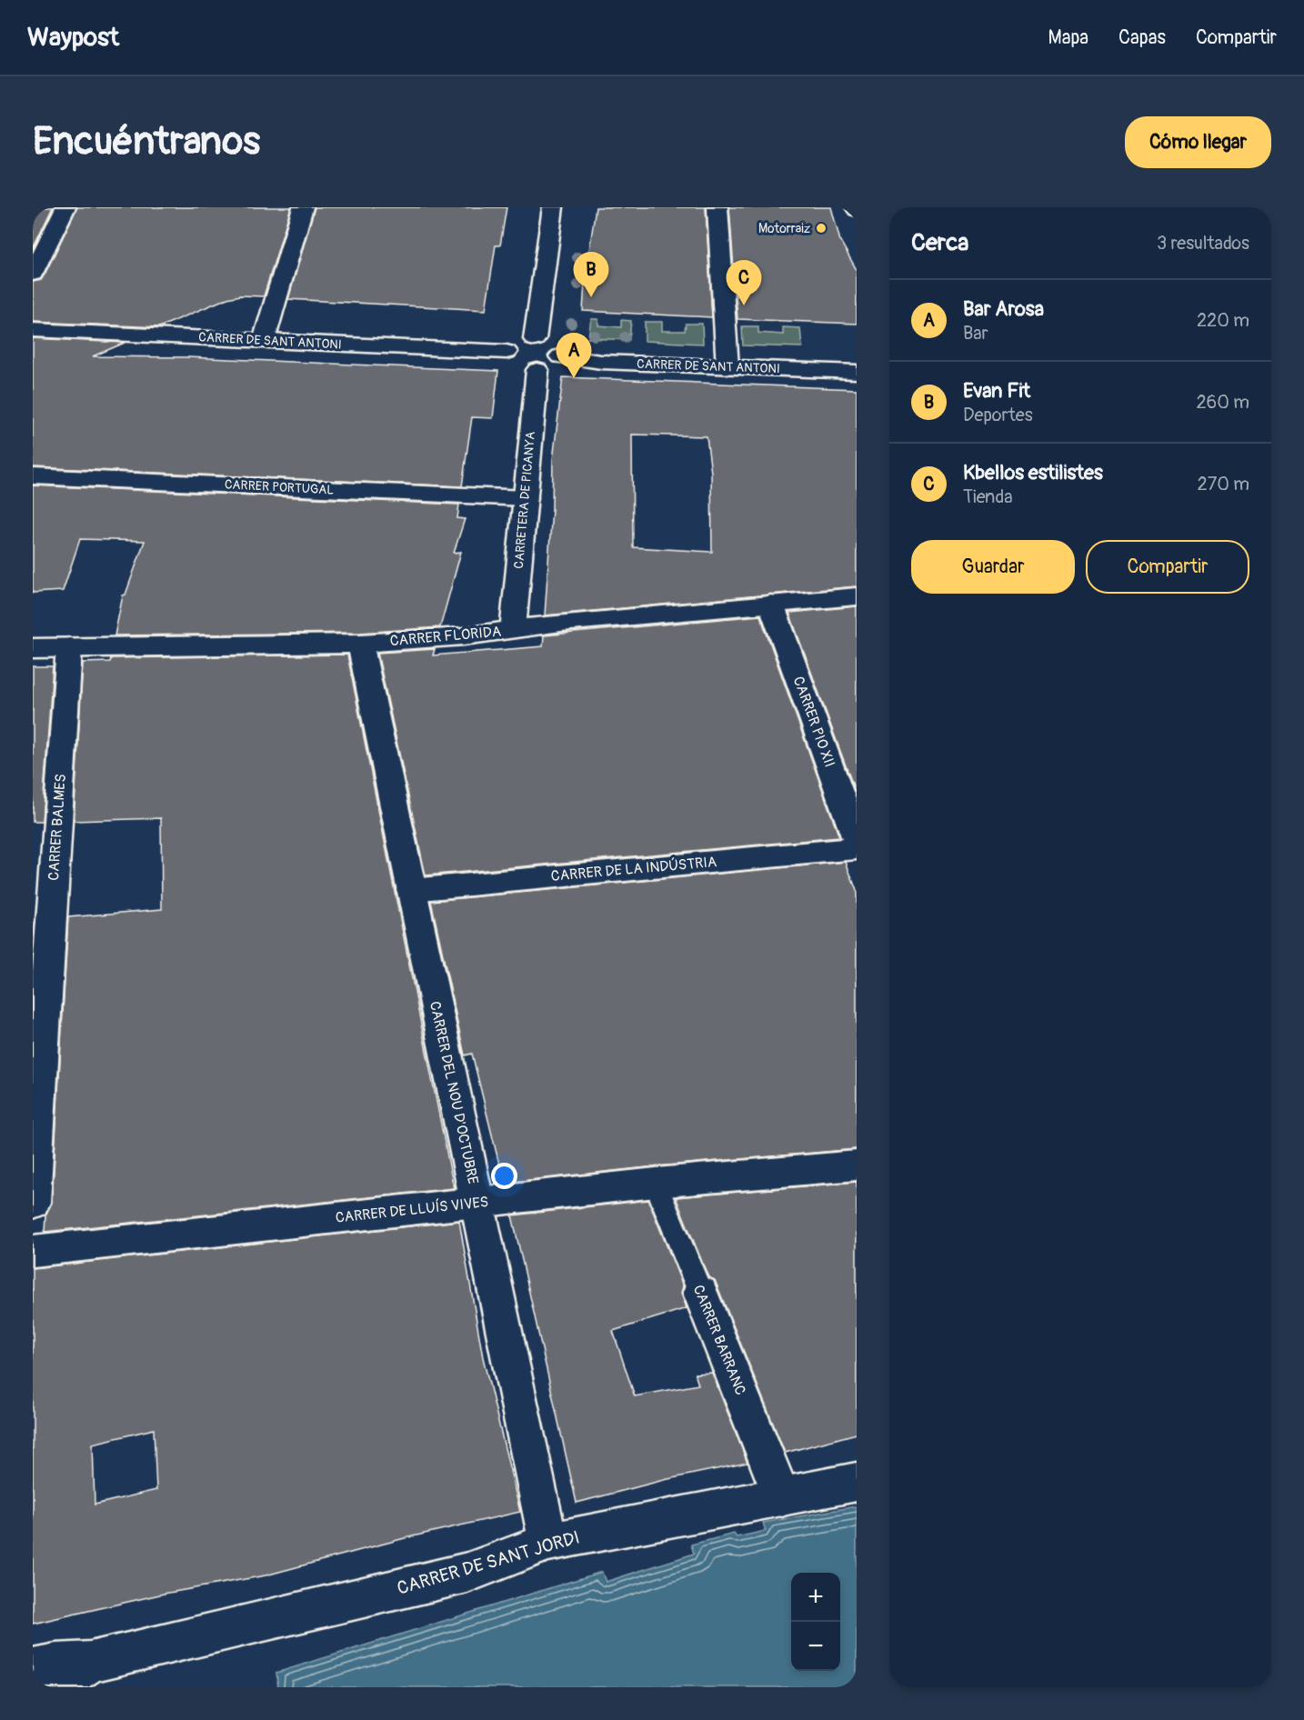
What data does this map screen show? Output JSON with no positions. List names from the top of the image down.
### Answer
{
  "streets": {
    "street": [
      "CARRER DE SANT ANTONI",
      "CARRER PORTUGAL",
      "CARRETERA DE PICANYA",
      "CARRER FLORIDA",
      "CARRER PIO XII",
      "CARRER BALMES",
      "CARRER DE LA INDÚSTRIA",
      "CARRER DEL NOU D'OCTUBRE",
      "CARRER DE LLUÍS VIVES",
      "CARRER BARRANC",
      "CARRER DE SANT JORDI"
    ]
  },
  "crossings": [
    ["CARRER PORTUGAL", "CARRETERA DE PICANYA"],
    ["CARRETERA DE PICANYA", "CARRER FLORIDA"],
    ["CARRER FLORIDA", "CARRER PIO XII"],
    ["CARRER FLORIDA", "CARRER BALMES"],
    ["CARRER FLORIDA", "CARRER DEL NOU D'OCTUBRE"],
    ["CARRER DE LA INDÚSTRIA", "CARRER DEL NOU D'OCTUBRE"],
    ["CARRER DEL NOU D'OCTUBRE", "CARRER DE LLUÍS VIVES"],
    ["CARRER DEL NOU D'OCTUBRE", "CARRER DE SANT JORDI"],
    ["CARRER DE LLUÍS VIVES", "CARRER BARRANC"],
    ["CARRER BARRANC", "CARRER DE SANT JORDI"]
  ],
  "places": ["Motorraiz"],
  "page": {
    "header": "Waypost",
    "nav": ["Mapa", "Capas", "Compartir"],
    "buttons": [
      "Cómo llegar",
      ["Guardar", "Compartir"]
    ],
    "title": "Encuéntranos",
    "heading": ["Cerca", "3 resultados"],
    "pins": ["B", "C", "A"],
    "list": [
      {
        "mark": "A",
        "name": "Bar Arosa",
        "note": "Bar",
        "value": "220 m"
      },
      {
        "mark": "B",
        "name": "Evan Fit",
        "note": "Deportes",
        "value": "260 m"
      },
      {
        "mark": "C",
        "name": "Kbellos estilistes",
        "note": "Tienda",
        "value": "270 m"
      }
    ],
    "map_buttons": ["+", "−"]
  }
}
